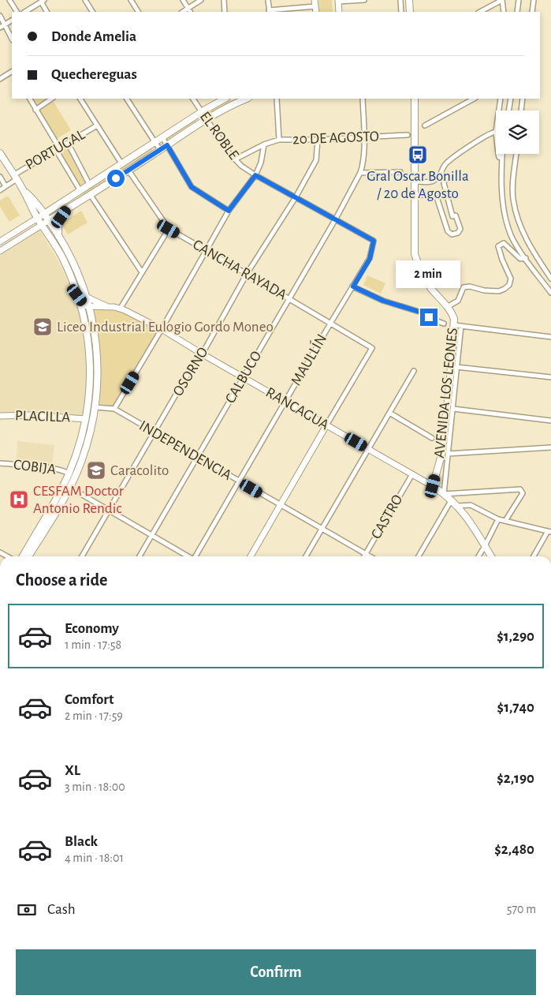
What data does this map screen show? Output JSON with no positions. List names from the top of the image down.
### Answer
{
  "streets": {
    "main road": ["AVENIDA LOS LEONES", "RANCAGUA"],
    "street": [
      "EL ROBLE",
      "20 DE AGOSTO",
      "PORTUGAL",
      "CANCHA RAYADA",
      "MAULLÍN",
      "OSORNO",
      "CALBUCO",
      "PLACILLA",
      "INDEPENDENCIA",
      "COBIJA",
      "CASTRO"
    ]
  },
  "crossings": [
    ["EL ROBLE", "20 DE AGOSTO"],
    ["EL ROBLE", "MAULLÍN"],
    ["EL ROBLE", "OSORNO"],
    ["EL ROBLE", "CALBUCO"],
    ["20 DE AGOSTO", "OSORNO"],
    ["20 DE AGOSTO", "CALBUCO"],
    ["CANCHA RAYADA", "MAULLÍN"],
    ["CANCHA RAYADA", "OSORNO"],
    ["CANCHA RAYADA", "CALBUCO"],
    ["CANCHA RAYADA", "RANCAGUA"],
    ["MAULLÍN", "RANCAGUA"],
    ["MAULLÍN", "INDEPENDENCIA"],
    ["OSORNO", "RANCAGUA"],
    ["OSORNO", "INDEPENDENCIA"],
    ["OSORNO", "COBIJA"],
    ["CALBUCO", "RANCAGUA"],
    ["CALBUCO", "INDEPENDENCIA"],
    ["CALBUCO", "COBIJA"],
    ["AVENIDA LOS LEONES", "RANCAGUA"],
    ["RANCAGUA", "CASTRO"],
    ["INDEPENDENCIA", "CASTRO"]
  ],
  "places": {
    "bus stop": ["Gral Oscar Bonilla / 20 de Agosto"],
    "school or university": ["Liceo Industrial Eulogio Gordo Moneo", "Caracolito"],
    "hospital": ["CESFAM Doctor Antonio Rendic"]
  },
  "page": {
    "banner": ["Donde Amelia", "Quechereguas"],
    "bubble": "2 min",
    "heading": "Choose a ride",
    "list": [
      {
        "name": "Economy",
        "note": "1 min · 17:58",
        "value": "$1,290"
      },
      {
        "name": "Comfort",
        "note": "2 min · 17:59",
        "value": "$1,740"
      },
      {
        "name": "XL",
        "note": "3 min · 18:00",
        "value": "$2,190"
      },
      {
        "name": "Black",
        "note": "4 min · 18:01",
        "value": "$2,480"
      }
    ],
    "pay": ["Cash", "570 m"],
    "buttons": "Confirm"
  }
}
